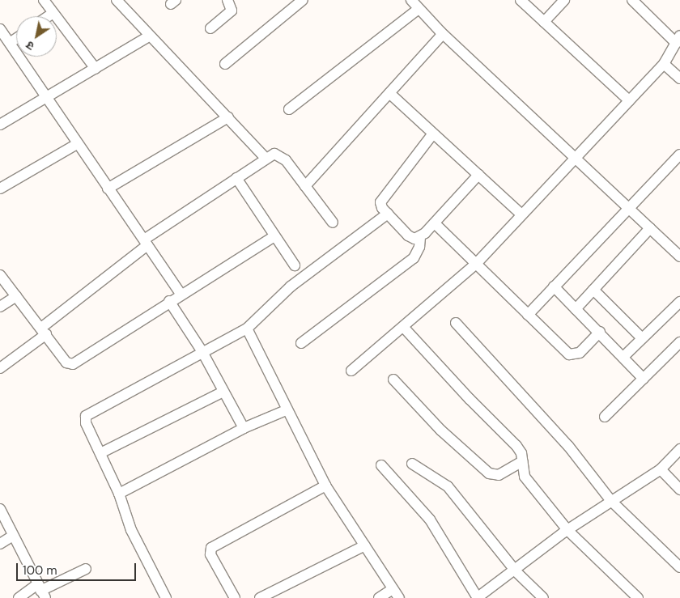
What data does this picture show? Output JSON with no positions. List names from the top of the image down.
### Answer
{
  "scale_bar": "100 m",
  "north": "bottom left"
}
